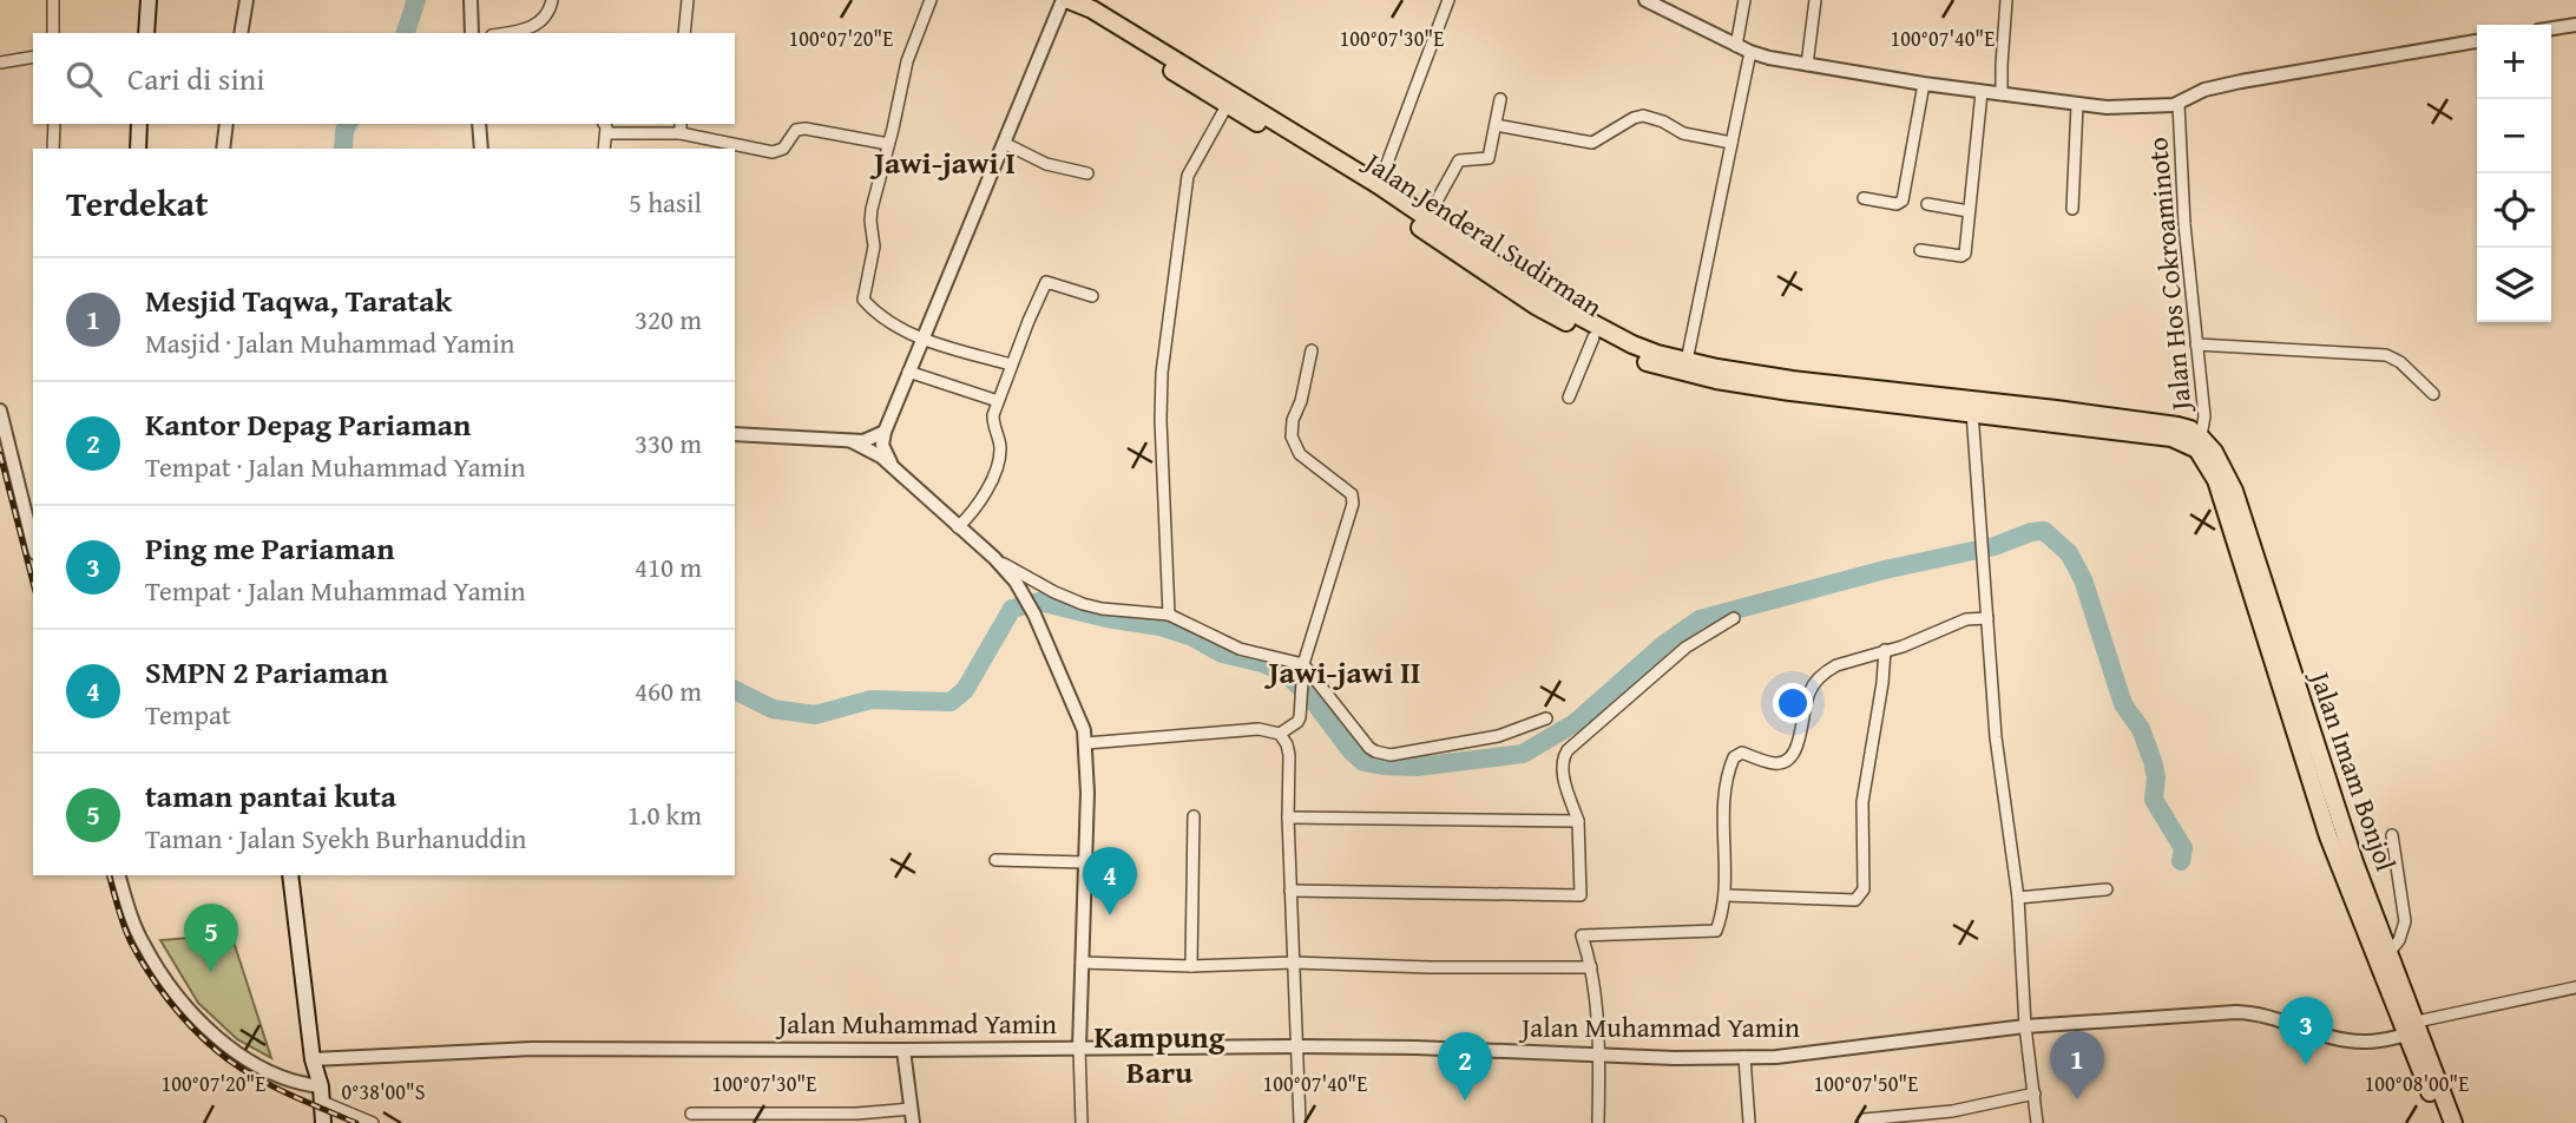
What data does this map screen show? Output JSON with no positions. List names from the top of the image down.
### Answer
{
  "streets": {
    "main road": ["Jalan Jenderal Sudirman", "Jalan Imam Bonjol"],
    "street": ["Jalan Hos Cokroaminoto", "Jalan Muhammad Yamin"]
  },
  "crossings": [
    ["Jalan Jenderal Sudirman", "Jalan Hos Cokroaminoto"],
    ["Jalan Jenderal Sudirman", "Jalan Imam Bonjol"],
    ["Jalan Hos Cokroaminoto", "Jalan Imam Bonjol"],
    ["Jalan Imam Bonjol", "Jalan Muhammad Yamin"]
  ],
  "districts": ["Jawi-jawi I", "Jawi-jawi II", "Kampung Baru"],
  "page": {
    "map_buttons": ["+", "−"],
    "search": "Cari di sini",
    "heading": ["Terdekat", "5 hasil"],
    "list": [
      {
        "mark": "1",
        "name": "Mesjid Taqwa, Taratak",
        "note": "Masjid · Jalan Muhammad Yamin",
        "value": "320 m"
      },
      {
        "mark": "2",
        "name": "Kantor Depag Pariaman",
        "note": "Tempat · Jalan Muhammad Yamin",
        "value": "330 m"
      },
      {
        "mark": "3",
        "name": "Ping me Pariaman",
        "note": "Tempat · Jalan Muhammad Yamin",
        "value": "410 m"
      },
      {
        "mark": "4",
        "name": "SMPN 2 Pariaman",
        "note": "Tempat",
        "value": "460 m"
      },
      {
        "mark": "5",
        "name": "taman pantai kuta",
        "note": "Taman · Jalan Syekh Burhanuddin",
        "value": "1.0 km"
      }
    ],
    "pins": [
      "4",
      "5",
      "3",
      "1",
      "2"
    ]
  },
  "coordinates": [
    "100°07'20\"E",
    "100°07'30\"E",
    "100°07'40\"E",
    "100°07'50\"E",
    "100°08'00\"E",
    "0°38'00\"S"
  ]
}
